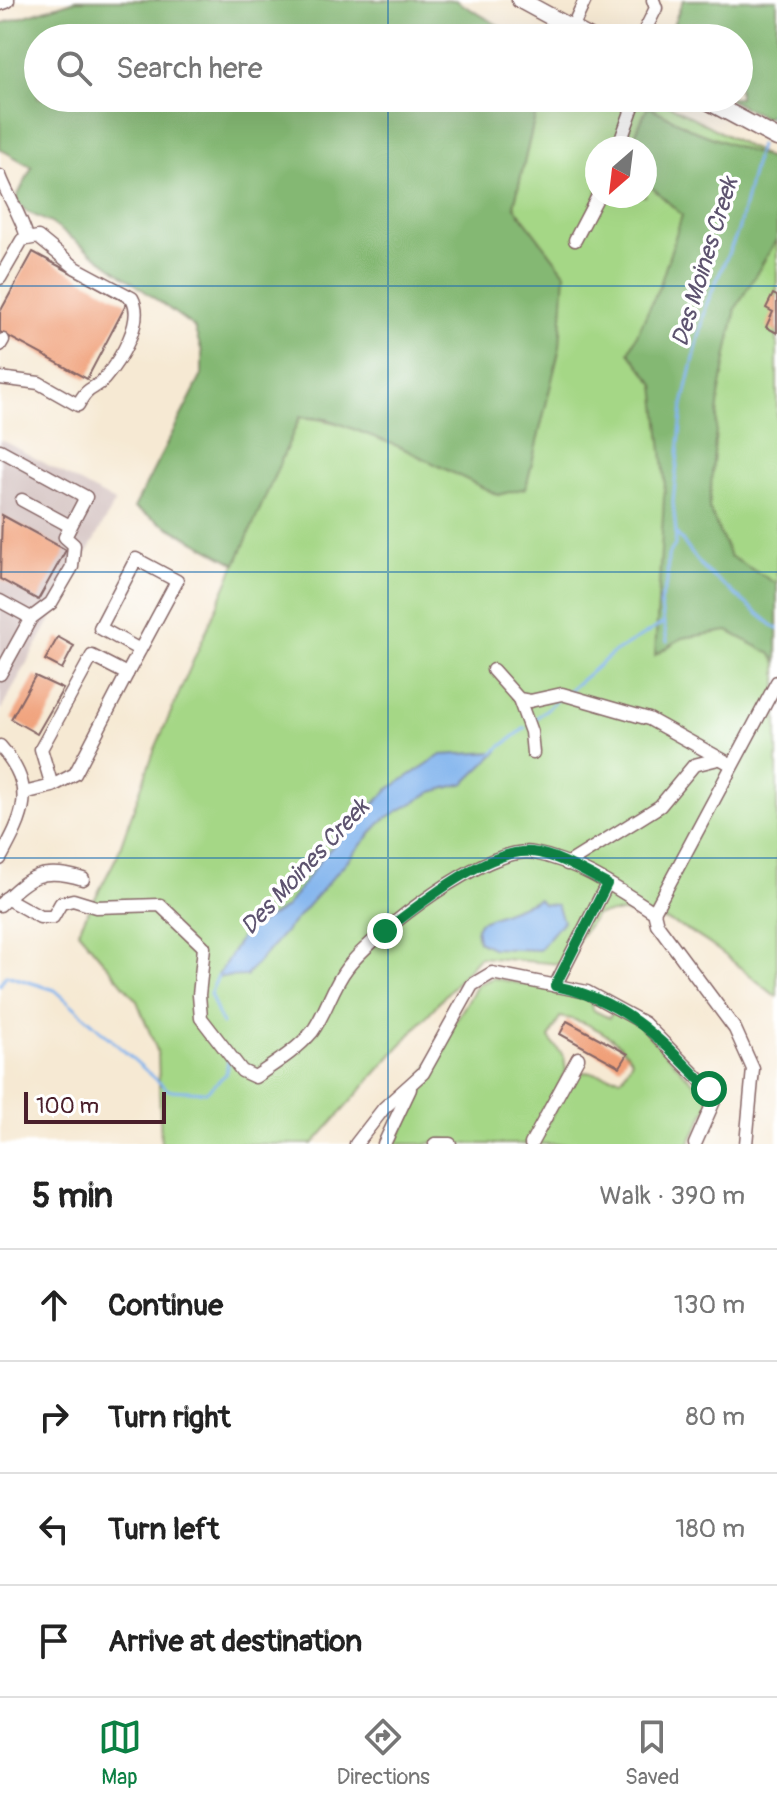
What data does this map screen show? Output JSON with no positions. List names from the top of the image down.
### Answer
{
  "water": ["Des Moines Creek"],
  "scale_bar": "100 m",
  "north": "bottom left",
  "page": {
    "search": "Search here",
    "scale": "100 m",
    "heading": ["5 min", "Walk · 390 m"],
    "list": [
      ["Continue", "130 m"],
      ["Turn right", "80 m"],
      ["Turn left", "180 m"],
      "Arrive at destination"
    ],
    "nav": ["Map", "Directions", "Saved"]
  }
}
